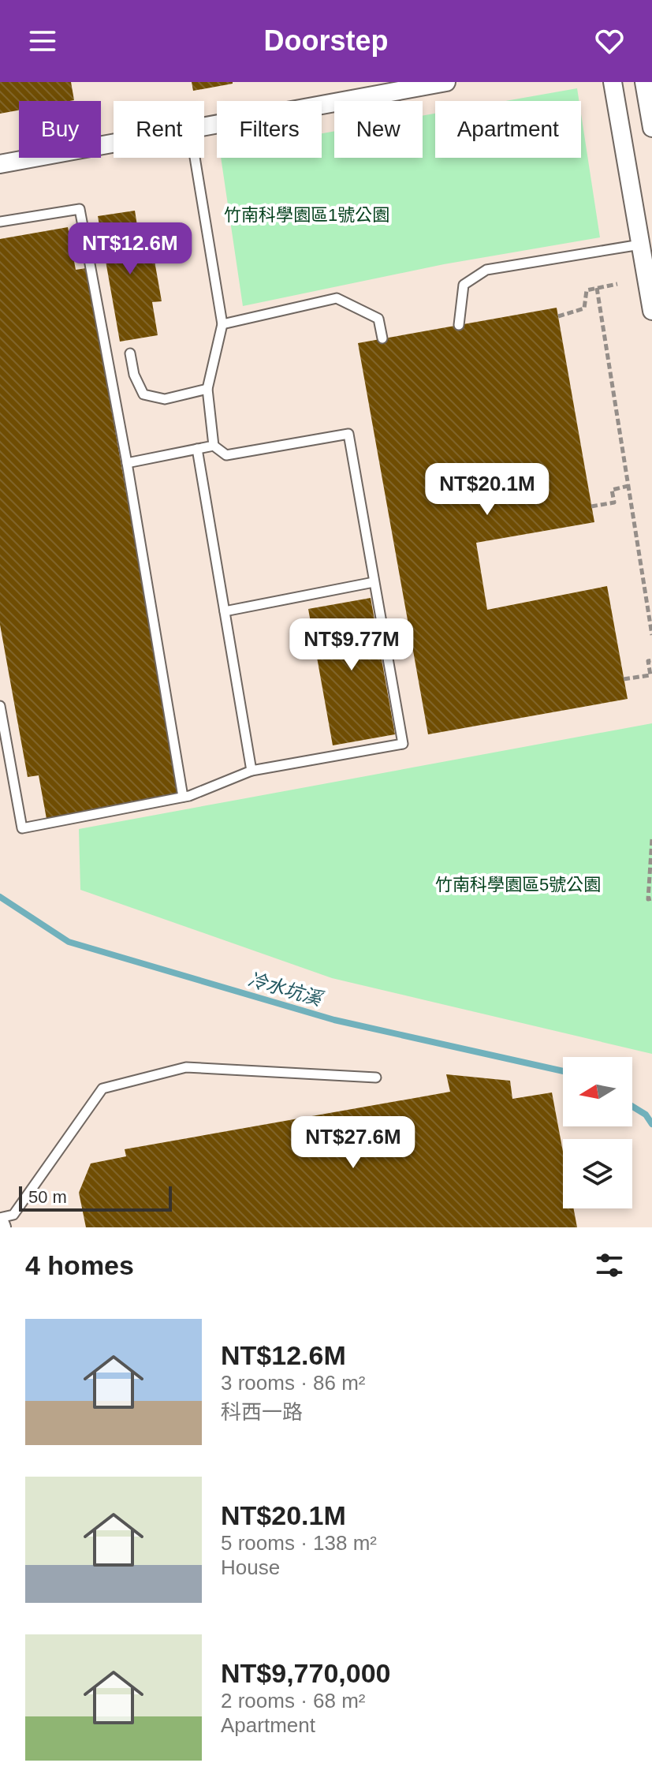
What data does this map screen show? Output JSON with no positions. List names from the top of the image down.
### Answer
{
  "water": ["冷水坑溪"],
  "parks": ["竹南科學園區1號公園", "竹南科學園區5號公園"],
  "scale_bar": "50 m",
  "north": "left",
  "page": {
    "header": "Doorstep",
    "chip": [
      "Buy",
      "Rent",
      "Filters",
      "New",
      "Apartment"
    ],
    "price": [
      "NT$12.6M",
      "NT$20.1M",
      "NT$9.77M",
      "NT$27.6M"
    ],
    "scale": "50 m",
    "heading": "4 homes",
    "list": [
      {
        "name": "NT$12.6M",
        "note": "3 rooms · 86 m² · 科西一路"
      },
      {
        "name": "NT$20.1M",
        "note": "5 rooms · 138 m² · House"
      },
      {
        "name": "NT$9,770,000",
        "note": "2 rooms · 68 m² · Apartment"
      }
    ]
  }
}
